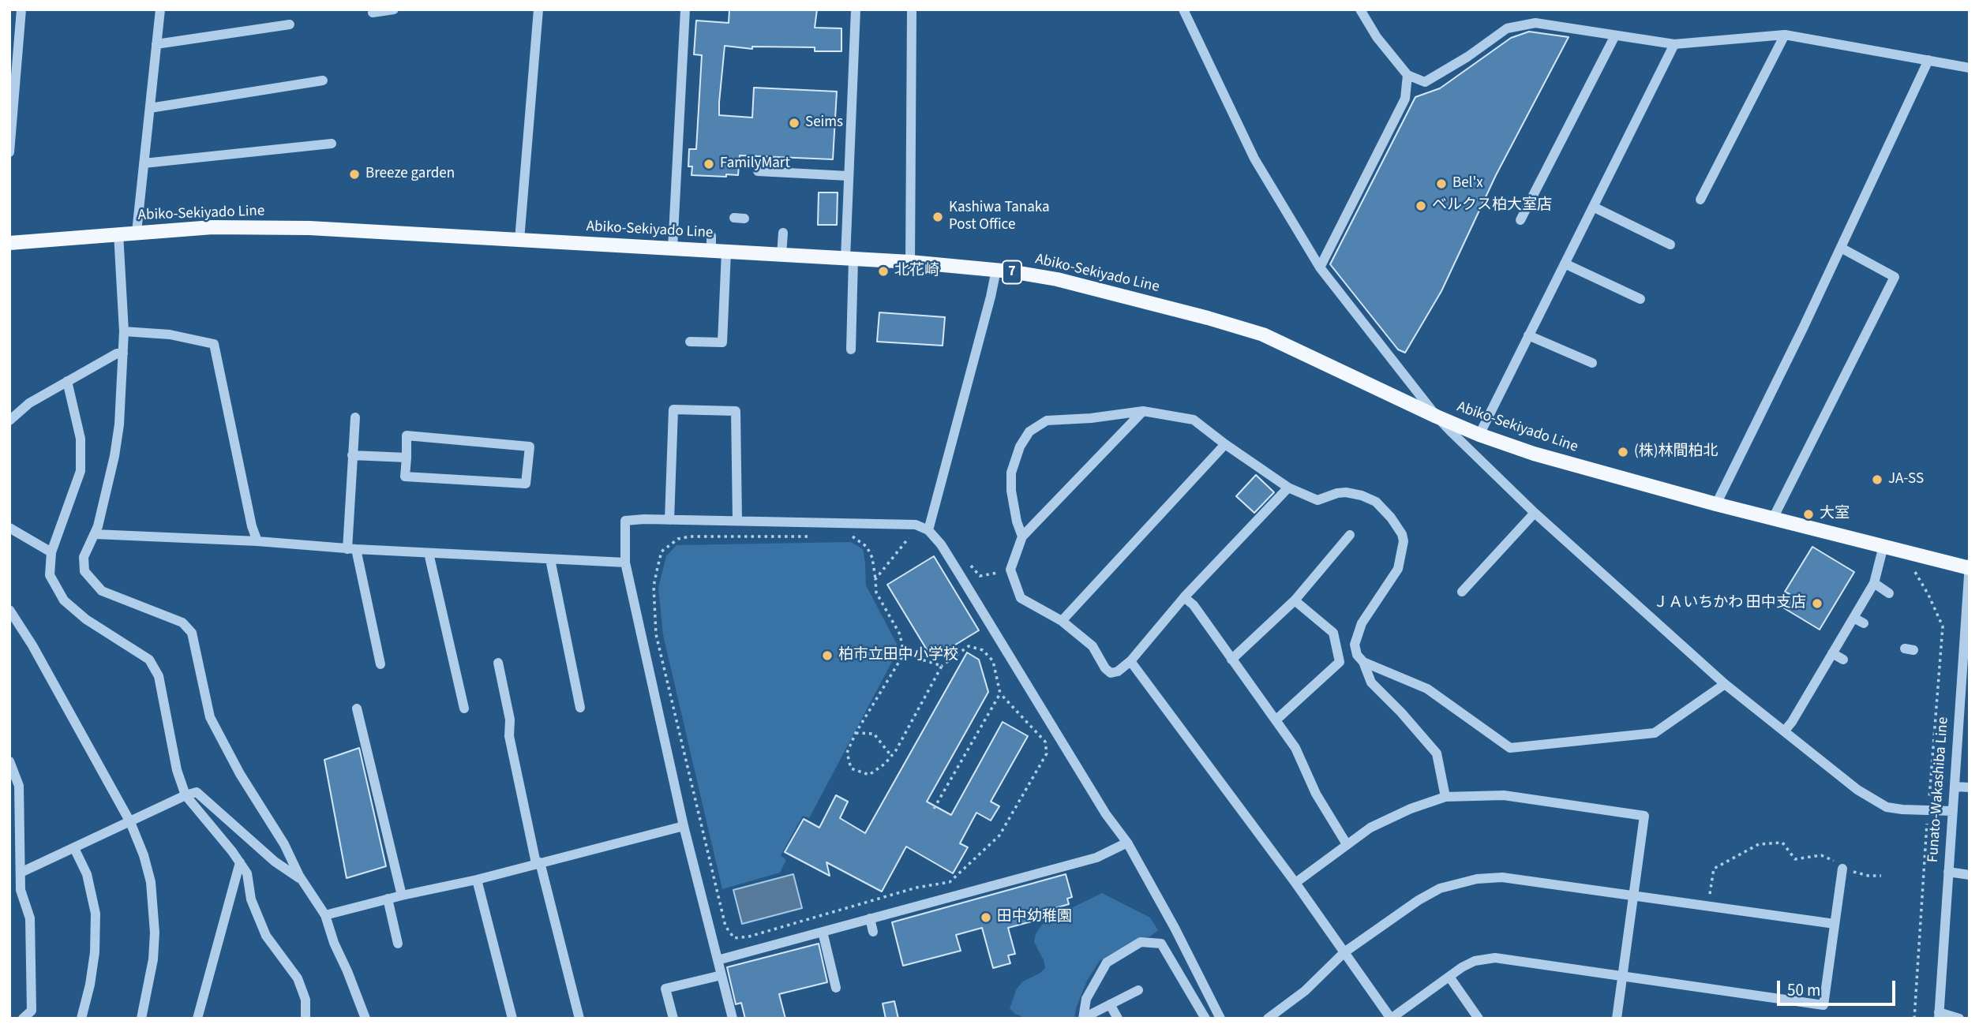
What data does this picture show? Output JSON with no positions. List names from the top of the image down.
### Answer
{
  "streets": {
    "main road": ["Abiko-Sekiyado Line", "7"],
    "street": ["Funato-Wakashiba Line"]
  },
  "crossings": [
    ["Abiko-Sekiyado Line", "Funato-Wakashiba Line"]
  ],
  "places": [
    "Seims",
    "FamilyMart",
    "Breeze garden",
    "Bel'x",
    "ベルクス柏大室店",
    "Kashiwa Tanaka Post Office",
    "北花崎",
    "(株)林間柏北",
    "JA-SS",
    "大室",
    "ＪＡいちかわ 田中支店",
    "柏市立田中小学校",
    "田中幼稚園"
  ],
  "scale_bar": "50 m"
}
